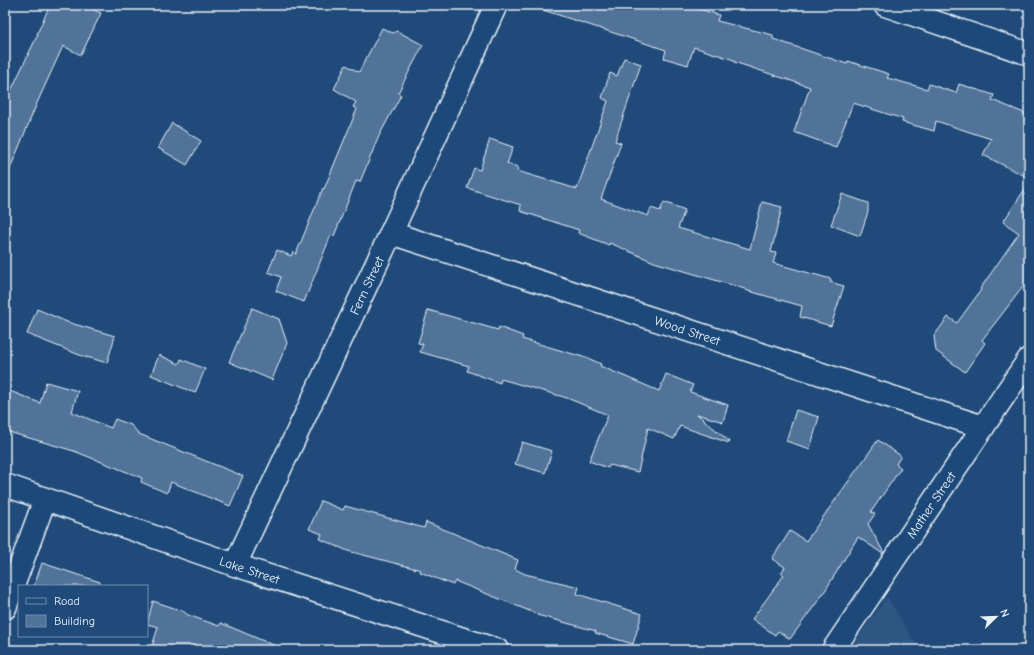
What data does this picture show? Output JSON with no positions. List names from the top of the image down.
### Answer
{
  "streets": {
    "street": [
      "Fern Street",
      "Wood Street",
      "Mather Street",
      "Lake Street"
    ]
  },
  "crossings": [
    ["Fern Street", "Wood Street"],
    ["Fern Street", "Lake Street"],
    ["Wood Street", "Mather Street"]
  ],
  "legend": ["Road", "Building"],
  "north": "top right"
}
